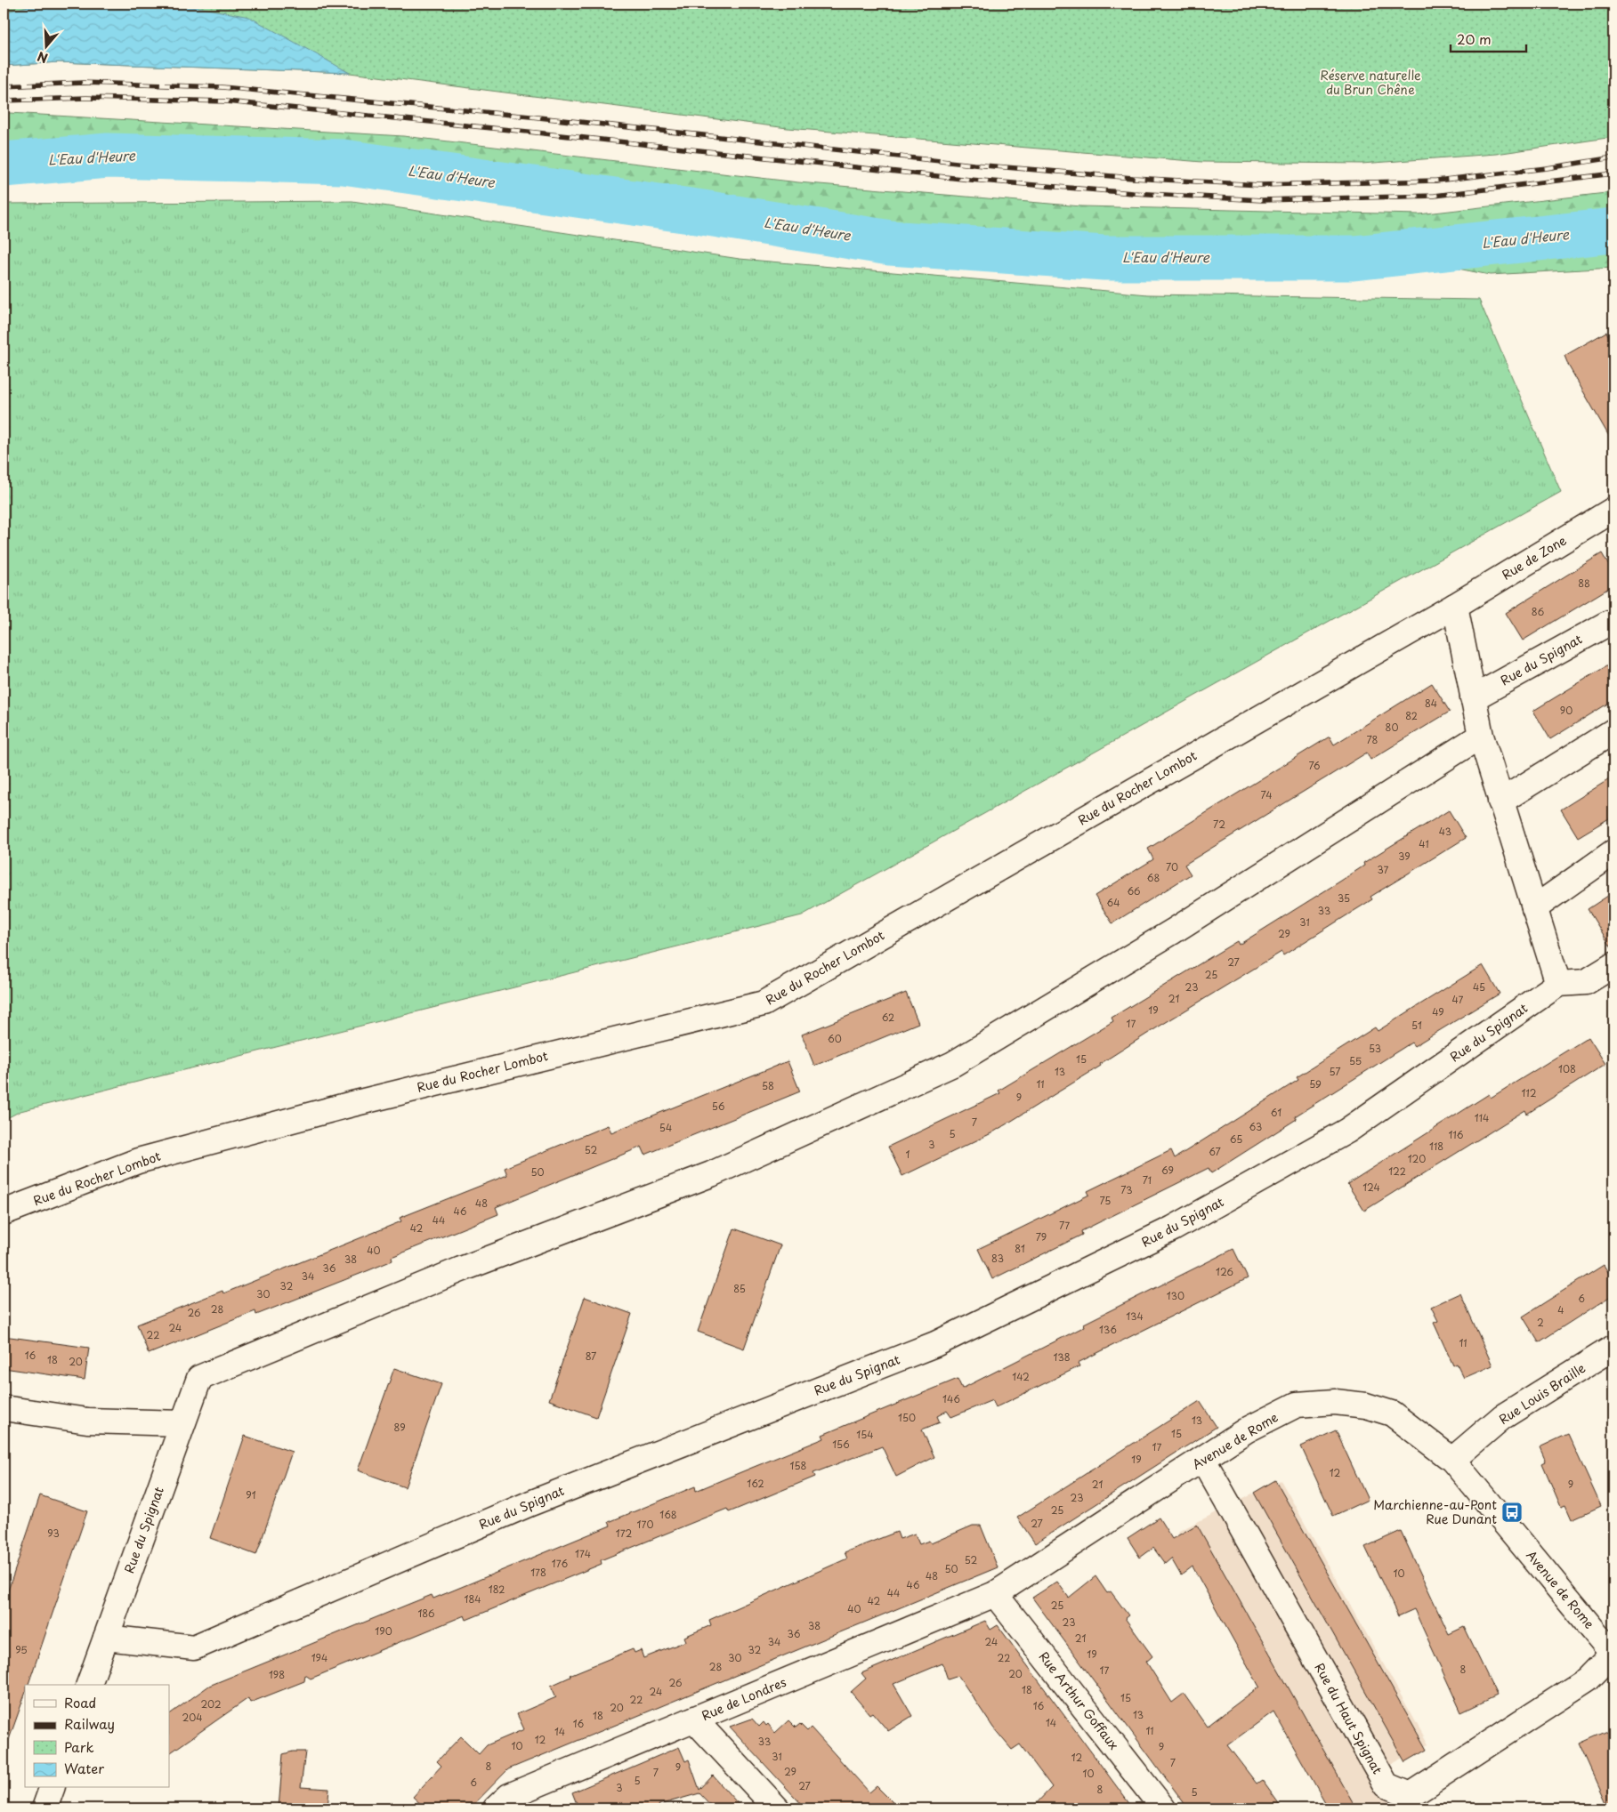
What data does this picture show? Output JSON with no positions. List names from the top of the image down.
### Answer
{
  "streets": {
    "street": [
      "Rue de Zone",
      "Rue du Spignat",
      "Rue du Rocher Lombot",
      "Rue Louis Braille",
      "Avenue de Rome",
      "Rue de Londres",
      "Rue Arthur Goffaux",
      "Rue du Haut Spignat"
    ]
  },
  "crossings": [
    ["Rue de Zone", "Rue du Rocher Lombot"],
    ["Rue Louis Braille", "Avenue de Rome"],
    ["Avenue de Rome", "Rue de Londres"],
    ["Avenue de Rome", "Rue Arthur Goffaux"],
    ["Avenue de Rome", "Rue du Haut Spignat"],
    ["Rue de Londres", "Rue Arthur Goffaux"]
  ],
  "water": ["L'Eau d'Heure"],
  "parks": ["Réserve naturelle du Brun Chêne"],
  "places": {
    "bus stop": ["Marchienne-au-Pont Rue Dunant"]
  },
  "house_numbers": [
    "88",
    "86",
    "84",
    "90",
    "82",
    "80",
    "78",
    "76",
    "74",
    "72",
    "43",
    "41",
    "39",
    "70",
    "37",
    "68",
    "66",
    "35",
    "64",
    "33",
    "31",
    "29",
    "27",
    "25",
    "23",
    "45",
    "21",
    "47",
    "19",
    "49",
    "62",
    "17",
    "51",
    "60",
    "53",
    "15",
    "55",
    "108",
    "13",
    "57",
    "11",
    "59",
    "58",
    "112",
    "9",
    "56",
    "61",
    "114",
    "7",
    "63",
    "54",
    "5",
    "116",
    "65",
    "3",
    "118",
    "52",
    "67",
    "1",
    "120",
    "69",
    "122",
    "50",
    "71",
    "124",
    "73",
    "75",
    "48",
    "46",
    "44",
    "77",
    "42",
    "79",
    "81",
    "40",
    "83",
    "38",
    "36",
    "126",
    "34",
    "32",
    "85",
    "30",
    "130",
    "6",
    "28",
    "4",
    "26",
    "134",
    "2",
    "24",
    "136",
    "22",
    "11",
    "16",
    "87",
    "138",
    "18",
    "20",
    "142",
    "146",
    "150",
    "13",
    "89",
    "15",
    "154",
    "156",
    "17",
    "19",
    "158",
    "12",
    "162",
    "21",
    "9",
    "91",
    "23",
    "25",
    "168",
    "27",
    "170",
    "93",
    "172",
    "174",
    "52",
    "176",
    "50",
    "178",
    "10",
    "48",
    "46",
    "182",
    "44",
    "184",
    "42",
    "25",
    "40",
    "186",
    "23",
    "38",
    "190",
    "36",
    "21",
    "34",
    "24",
    "95",
    "32",
    "19",
    "194",
    "30",
    "22",
    "28",
    "8",
    "17",
    "20",
    "198",
    "26",
    "18",
    "24",
    "15",
    "22",
    "202",
    "16",
    "20",
    "13",
    "18",
    "204",
    "14",
    "16",
    "11",
    "14",
    "12",
    "33",
    "10",
    "9",
    "31",
    "12",
    "7",
    "8",
    "9",
    "29",
    "7",
    "10",
    "5",
    "6",
    "27",
    "3",
    "8",
    "5"
  ],
  "legend": [
    "Road",
    "Railway",
    "Park",
    "Water"
  ],
  "scale_bar": "20 m",
  "north": "bottom"
}
